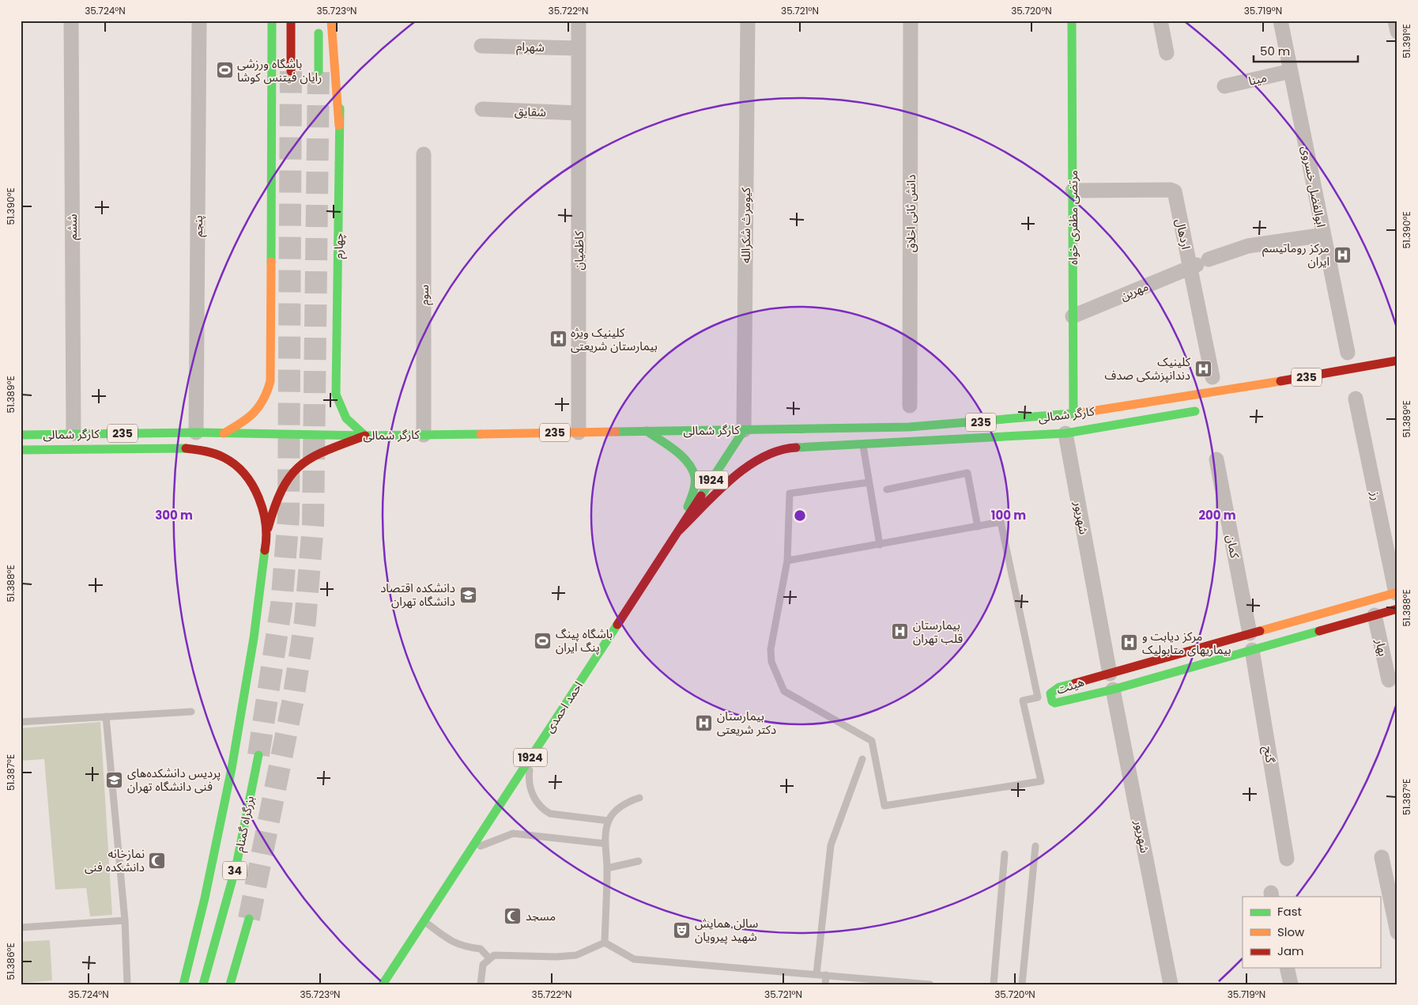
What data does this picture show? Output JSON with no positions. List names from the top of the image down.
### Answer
{
  "streets": {
    "main road": [
      "مرتضی مظفری خواه",
      "چهارم",
      "235",
      "کارگر شمالی",
      "1924",
      "هیئت",
      "احمد احمدی",
      "بزرگراه گمنام",
      "34"
    ],
    "street": [
      "شهرام",
      "مینا",
      "شقایق",
      "ابوالفضل خسروی",
      "دانش ثانی اخلاق",
      "کیومرث شکرالله",
      "پنجم",
      "ششم",
      "اردهال",
      "کاظمیان",
      "مهرین",
      "سوم",
      "رز",
      "شهریور",
      "کمان",
      "بهار",
      "گنج"
    ]
  },
  "crossings": [
    ["شهرام", "کاظمیان"],
    ["مینا", "ابوالفضل خسروی"],
    ["شقایق", "کاظمیان"],
    ["ابوالفضل خسروی", "مهرین"],
    ["مرتضی مظفری خواه", "اردهال"],
    ["مرتضی مظفری خواه", "مهرین"],
    ["مرتضی مظفری خواه", "کارگر شمالی"],
    ["کیومرث شکرالله", "کارگر شمالی"],
    ["کیومرث شکرالله", "احمد احمدی"],
    ["پنجم", "کارگر شمالی"],
    ["ششم", "کارگر شمالی"],
    ["اردهال", "مهرین"],
    ["چهارم", "کارگر شمالی"],
    ["کاظمیان", "کارگر شمالی"],
    ["سوم", "کارگر شمالی"],
    ["کارگر شمالی", "شهریور"],
    ["کارگر شمالی", "احمد احمدی"],
    ["رز", "هیئت"],
    ["شهریور", "هیئت"],
    ["کمان", "هیئت"],
    ["بهار", "هیئت"],
    ["هیئت", "گنج"]
  ],
  "places": {
    "sports": ["باشگاه ورزشی رایان فیتنس کوشا", "باشگاه پینگ پنگ ایران"],
    "hospital": [
      "مرکز روماتیسم ایران",
      "کلینیک ویژه بیمارستان شریعتی",
      "کلینیک دندانپزشکی صدف",
      "بیمارستان قلب تهران",
      "مرکز دیابت و بیماریهای متابولیک",
      "بیمارستان دکتر شریعتی"
    ],
    "school or university": ["دانشکده اقتصاد دانشگاه تهران", "پردیس دانشکده‌های فنی دانشگاه تهران"],
    "mosque": ["نمازخانه دانشکده فنی", "مسجد"],
    "theatre": ["سالن همایش شهید پیرویان"]
  },
  "legend": ["Fast", "Slow", "Jam"],
  "scale_bar": "50 m",
  "coordinates": [
    "35.724°N",
    "35.723°N",
    "35.722°N",
    "35.721°N",
    "35.720°N",
    "35.719°N",
    "51.391°E",
    "51.390°E",
    "51.389°E",
    "51.388°E",
    "51.387°E",
    "51.386°E"
  ],
  "rings": ["100 m", "200 m", "300 m"]
}
